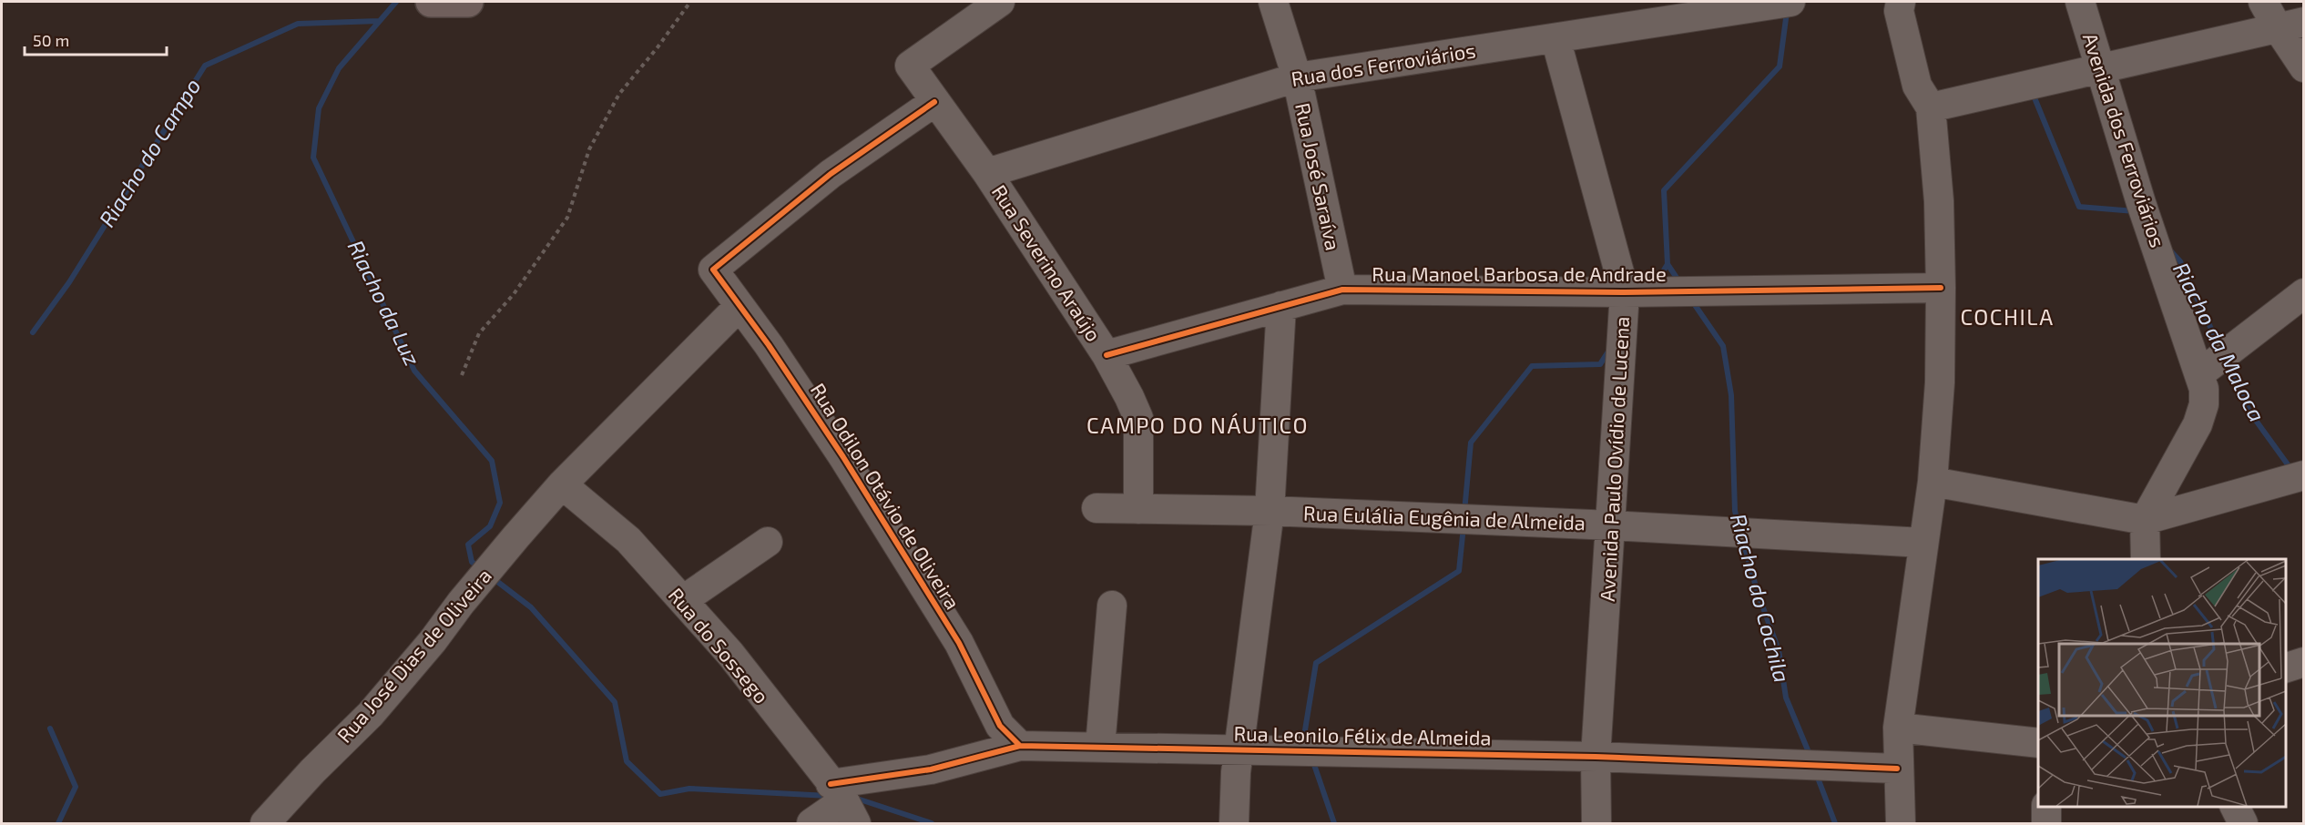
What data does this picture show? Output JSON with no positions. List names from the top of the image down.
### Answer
{
  "streets": {
    "street": [
      "Rua dos Ferroviários",
      "Avenida dos Ferroviários",
      "Rua José Saraíva",
      "Rua Severino Araújo",
      "Rua Manoel Barbosa de Andrade",
      "Avenida Paulo Ovídio de Lucena",
      "Rua Odilon Otávio de Oliveira",
      "Rua Eulália Eugênia de Almeida",
      "Rua do Sossego",
      "Rua José Dias de Oliveira",
      "Rua Leonilo Félix de Almeida"
    ]
  },
  "crossings": [
    ["Rua dos Ferroviários", "Rua José Saraíva"],
    ["Rua dos Ferroviários", "Rua Severino Araújo"],
    ["Rua dos Ferroviários", "Avenida Paulo Ovídio de Lucena"],
    ["Rua José Saraíva", "Rua Manoel Barbosa de Andrade"],
    ["Rua Severino Araújo", "Rua Manoel Barbosa de Andrade"],
    ["Rua Severino Araújo", "Rua Odilon Otávio de Oliveira"],
    ["Rua Severino Araújo", "Rua Eulália Eugênia de Almeida"],
    ["Rua Manoel Barbosa de Andrade", "Avenida Paulo Ovídio de Lucena"],
    ["Avenida Paulo Ovídio de Lucena", "Rua Eulália Eugênia de Almeida"],
    ["Avenida Paulo Ovídio de Lucena", "Rua Leonilo Félix de Almeida"],
    ["Rua Odilon Otávio de Oliveira", "Rua José Dias de Oliveira"],
    ["Rua Odilon Otávio de Oliveira", "Rua Leonilo Félix de Almeida"],
    ["Rua do Sossego", "Rua José Dias de Oliveira"],
    ["Rua do Sossego", "Rua Leonilo Félix de Almeida"]
  ],
  "districts": ["COCHILA", "CAMPO DO NÁUTICO"],
  "water": [
    "Riacho do Campo",
    "Riacho da Luz",
    "Riacho da Maloca",
    "Riacho do Cochila"
  ],
  "scale_bar": "50 m"
}
